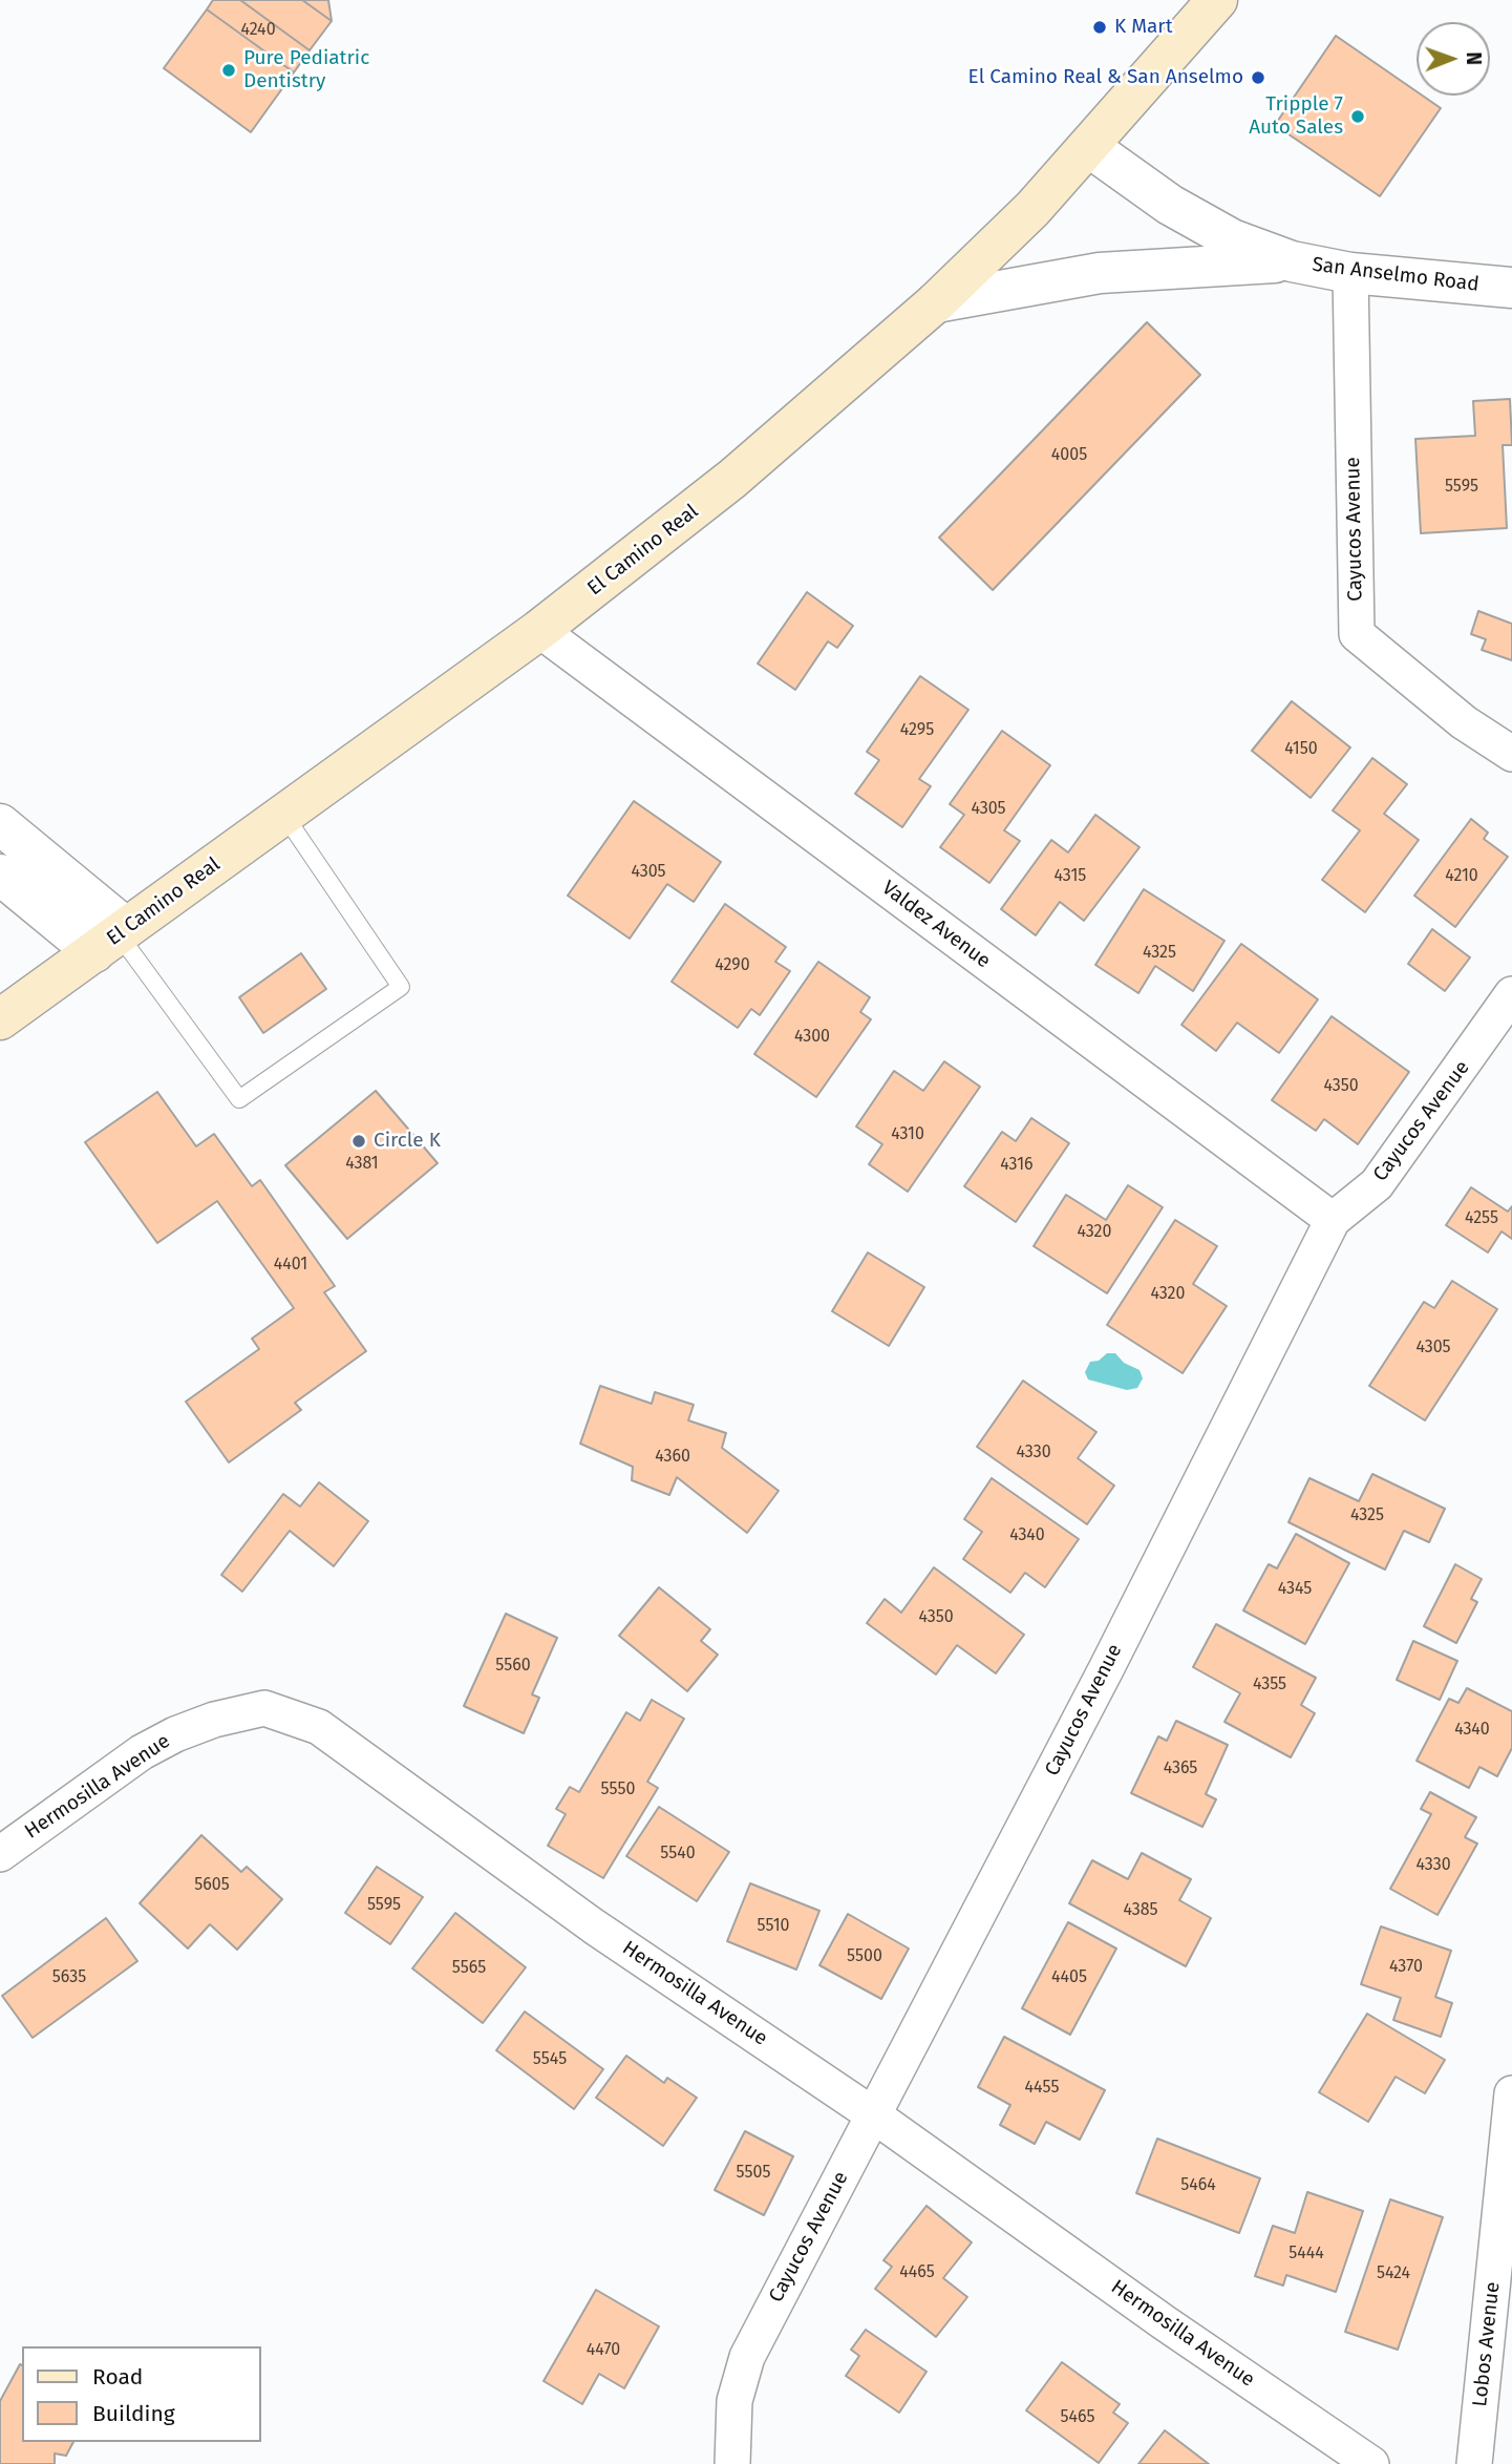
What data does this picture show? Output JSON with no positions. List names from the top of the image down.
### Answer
{
  "streets": {
    "main road": ["El Camino Real"],
    "street": [
      "San Anselmo Road",
      "Cayucos Avenue",
      "Valdez Avenue",
      "Hermosilla Avenue",
      "Lobos Avenue"
    ]
  },
  "crossings": [
    ["San Anselmo Road", "Cayucos Avenue"],
    ["San Anselmo Road", "El Camino Real"],
    ["Cayucos Avenue", "Valdez Avenue"],
    ["Cayucos Avenue", "Hermosilla Avenue"],
    ["El Camino Real", "Valdez Avenue"]
  ],
  "places": [
    "K Mart",
    "Pure Pediatric Dentistry",
    "El Camino Real & San Anselmo",
    "Tripple 7 Auto Sales",
    "Circle K"
  ],
  "house_numbers": [
    "4240",
    "4005",
    "5595",
    "4295",
    "4150",
    "4305",
    "4305",
    "4315",
    "4210",
    "4325",
    "4290",
    "4300",
    "4350",
    "4310",
    "4381",
    "4316",
    "4255",
    "4320",
    "4401",
    "4320",
    "4305",
    "4330",
    "4360",
    "4325",
    "4340",
    "4345",
    "4350",
    "5560",
    "4355",
    "4340",
    "4365",
    "5550",
    "5540",
    "4330",
    "5605",
    "5595",
    "4385",
    "5510",
    "5500",
    "4370",
    "5565",
    "5635",
    "4405",
    "5545",
    "4455",
    "5505",
    "5464",
    "5444",
    "4465",
    "5424",
    "4470",
    "5465"
  ],
  "legend": ["Road", "Building"],
  "north": "right"
}
